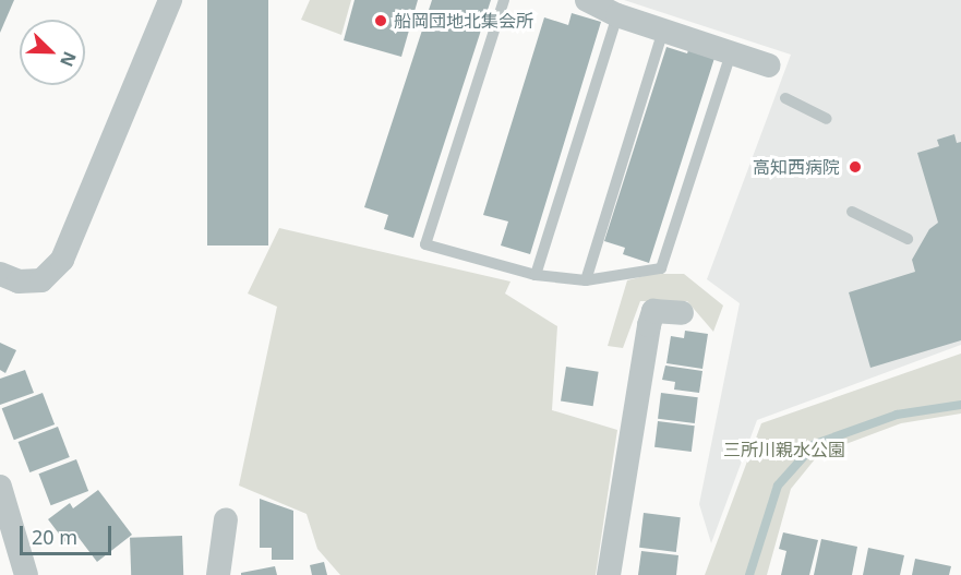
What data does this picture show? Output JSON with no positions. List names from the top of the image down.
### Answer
{
  "parks": ["三所川親水公園"],
  "places": ["船岡団地北集会所", "高知西病院"],
  "scale_bar": "20 m",
  "north": "bottom right"
}
